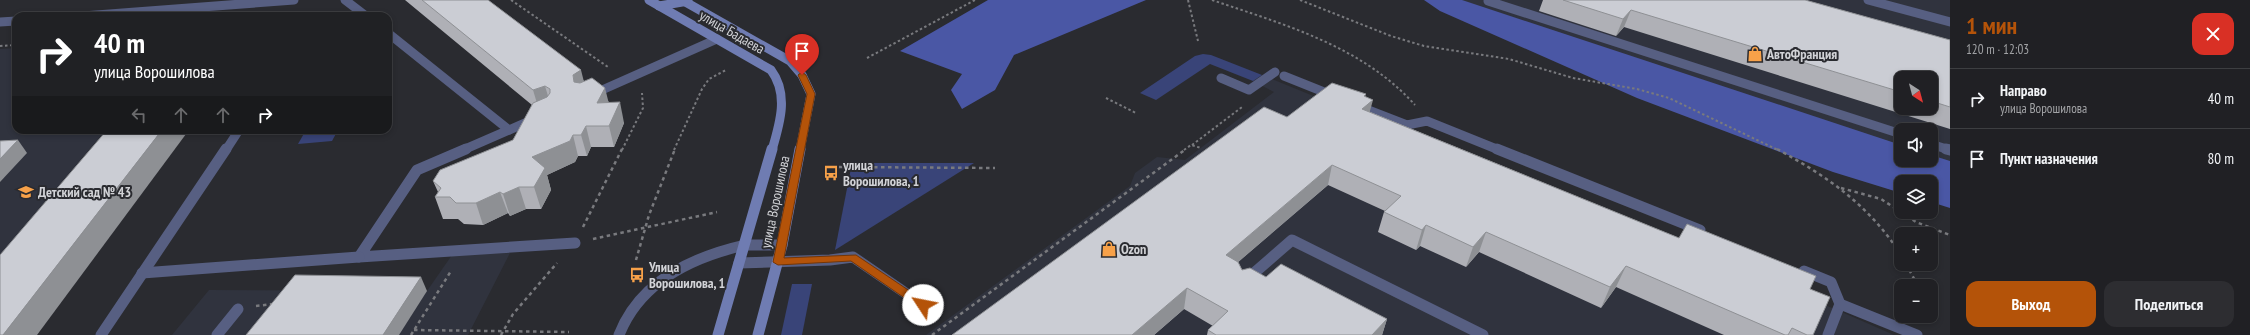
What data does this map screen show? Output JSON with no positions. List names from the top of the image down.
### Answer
{
  "streets": {
    "street": ["улица Бадаева", "улица Ворошилова"]
  },
  "crossings": [
    ["улица Бадаева", "улица Ворошилова"]
  ],
  "places": {
    "shop": ["АвтоФранция", "Ozon"],
    "bus stop": ["улица Ворошилова, 1", "Улица Ворошилова, 1"],
    "school or university": ["Детский сад № 43"]
  },
  "north": "bottom right",
  "page": {
    "heading": ["1 мин", "120 m · 12:03"],
    "turn": ["40 m", "улица Ворошилова"],
    "list": [
      {
        "name": "Направо",
        "note": "улица Ворошилова",
        "value": "40 m"
      },
      {
        "name": "Пункт назначения",
        "value": "80 m"
      }
    ],
    "map_buttons": ["+", "−"],
    "buttons": ["Выход", "Поделиться"]
  }
}
